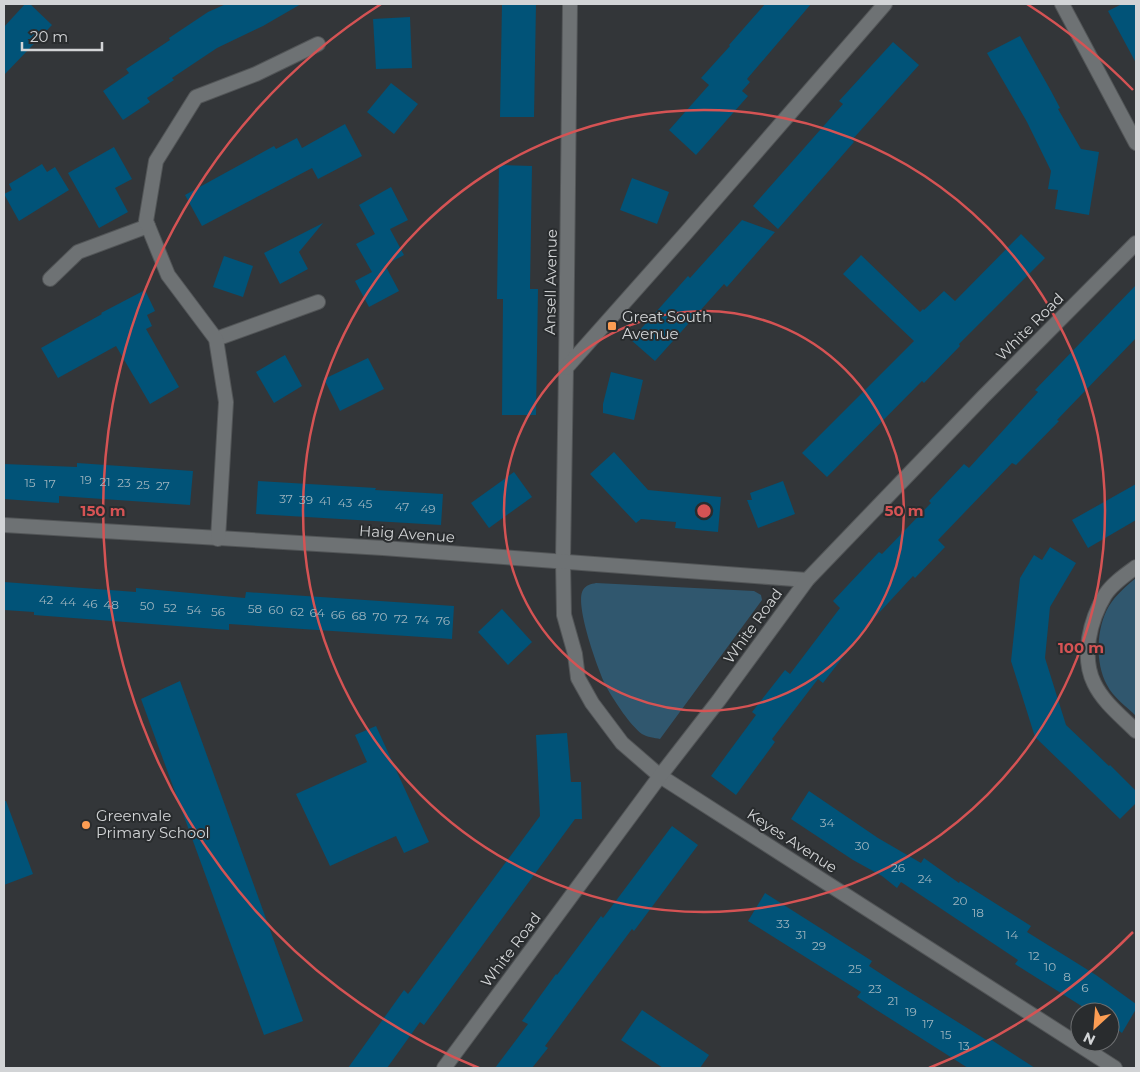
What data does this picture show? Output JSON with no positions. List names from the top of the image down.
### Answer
{
  "streets": {
    "street": [
      "Ansell Avenue",
      "White Road",
      "Haig Avenue",
      "Keyes Avenue"
    ]
  },
  "crossings": [
    ["Ansell Avenue", "Haig Avenue"],
    ["Ansell Avenue", "Keyes Avenue"],
    ["White Road", "Haig Avenue"],
    ["White Road", "Keyes Avenue"],
    ["Haig Avenue", "Keyes Avenue"]
  ],
  "places": {
    "transit": ["Great South Avenue"],
    "other": ["Greenvale Primary School"]
  },
  "house_numbers": [
    "19",
    "21",
    "15",
    "23",
    "17",
    "25",
    "27",
    "37",
    "39",
    "41",
    "43",
    "45",
    "47",
    "49",
    "42",
    "44",
    "46",
    "48",
    "50",
    "52",
    "58",
    "54",
    "60",
    "56",
    "62",
    "64",
    "66",
    "68",
    "70",
    "72",
    "74",
    "76",
    "34",
    "30",
    "26",
    "24",
    "20",
    "18",
    "33",
    "31",
    "14",
    "29",
    "12",
    "10",
    "25",
    "8",
    "6",
    "23",
    "21",
    "19",
    "17",
    "15",
    "13"
  ],
  "scale_bar": "20 m",
  "north": "bottom left",
  "rings": ["50 m", "150 m", "100 m"]
}
